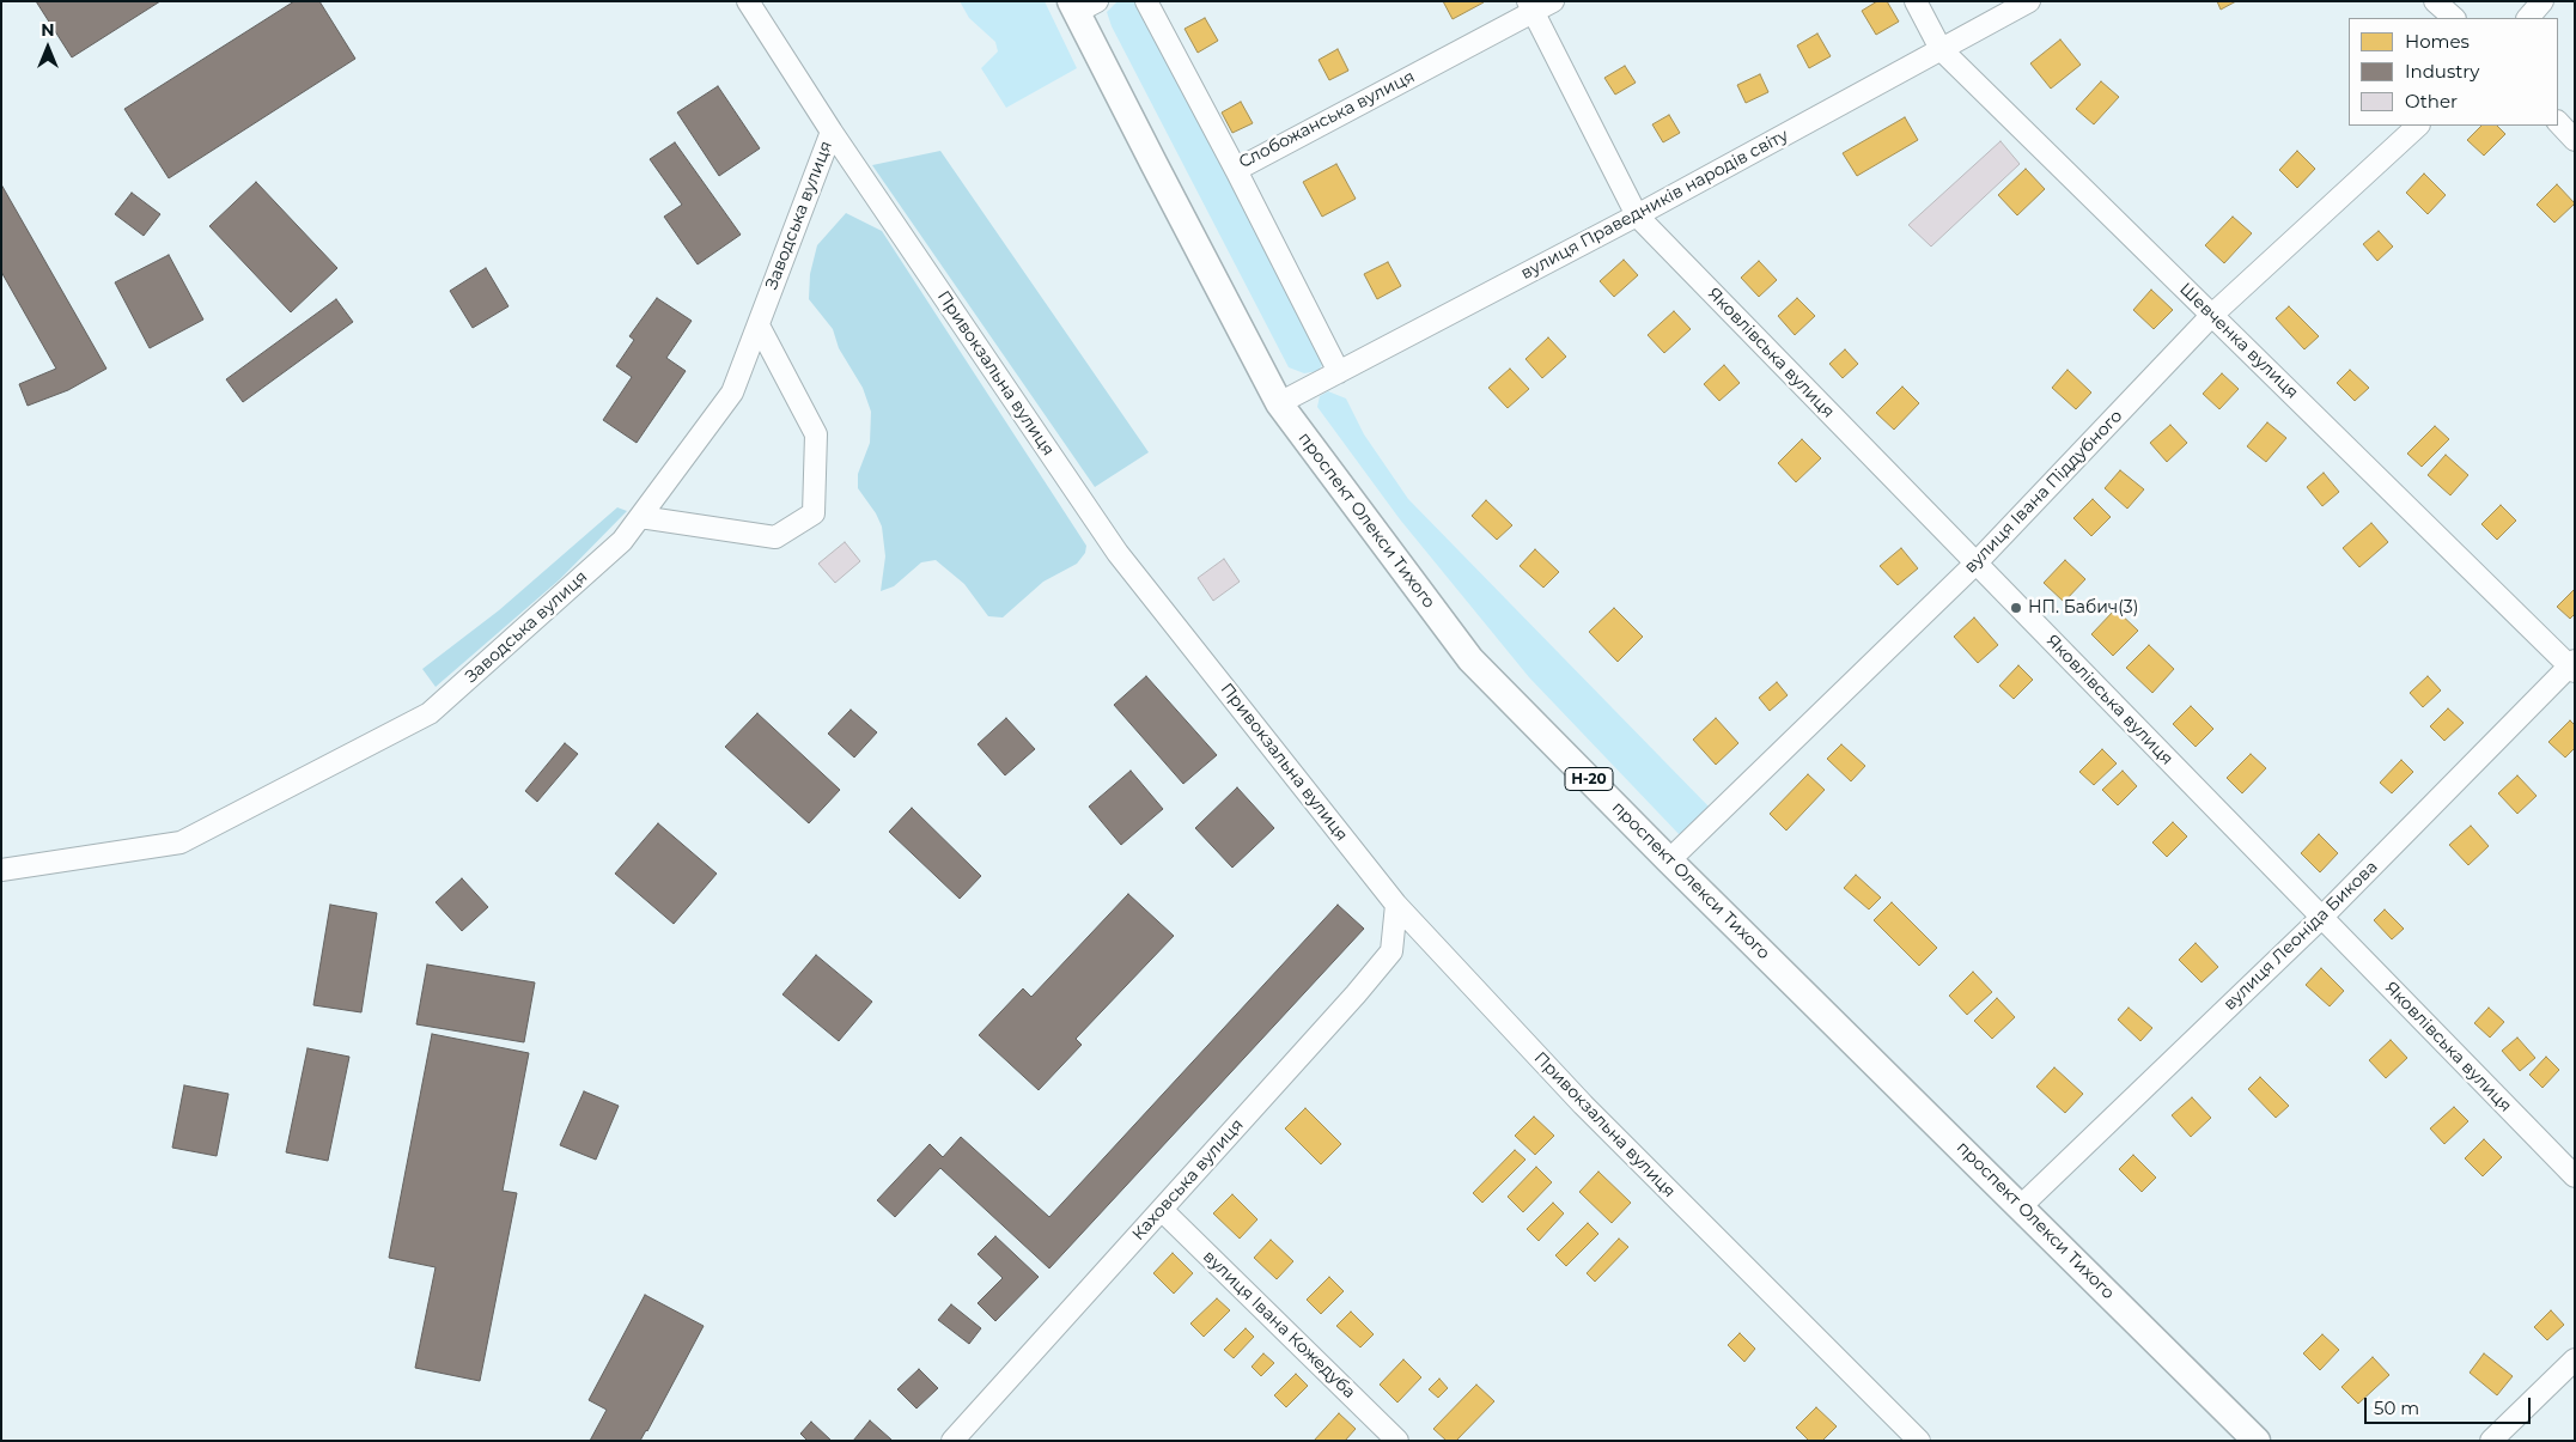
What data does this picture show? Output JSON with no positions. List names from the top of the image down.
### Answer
{
  "streets": {
    "main road": ["проспект Олекси Тихого", "Н-20"],
    "street": [
      "Слобожанська вулиця",
      "вулиця Праведників народів світу",
      "Заводська вулиця",
      "Шевченка вулиця",
      "Яковлівська вулиця",
      "Привокзальна вулиця",
      "вулиця Івана Піддубного",
      "вулиця Леоніда Бикова",
      "Каховська вулиця",
      "вулиця Івана Кожедуба"
    ]
  },
  "crossings": [
    ["Слобожанська вулиця", "Яковлівська вулиця"],
    ["вулиця Праведників народів світу", "Шевченка вулиця"],
    ["вулиця Праведників народів світу", "Яковлівська вулиця"],
    ["вулиця Праведників народів світу", "проспект Олекси Тихого"],
    ["Заводська вулиця", "Привокзальна вулиця"],
    ["Шевченка вулиця", "вулиця Івана Піддубного"],
    ["Шевченка вулиця", "вулиця Леоніда Бикова"],
    ["Яковлівська вулиця", "вулиця Івана Піддубного"],
    ["Яковлівська вулиця", "вулиця Леоніда Бикова"],
    ["Привокзальна вулиця", "Каховська вулиця"],
    ["вулиця Івана Піддубного", "проспект Олекси Тихого"],
    ["проспект Олекси Тихого", "вулиця Леоніда Бикова"],
    ["Каховська вулиця", "вулиця Івана Кожедуба"]
  ],
  "places": ["НП. Бабич(3)"],
  "legend": ["Homes", "Industry", "Other"],
  "scale_bar": "50 m",
  "north": "top"
}
